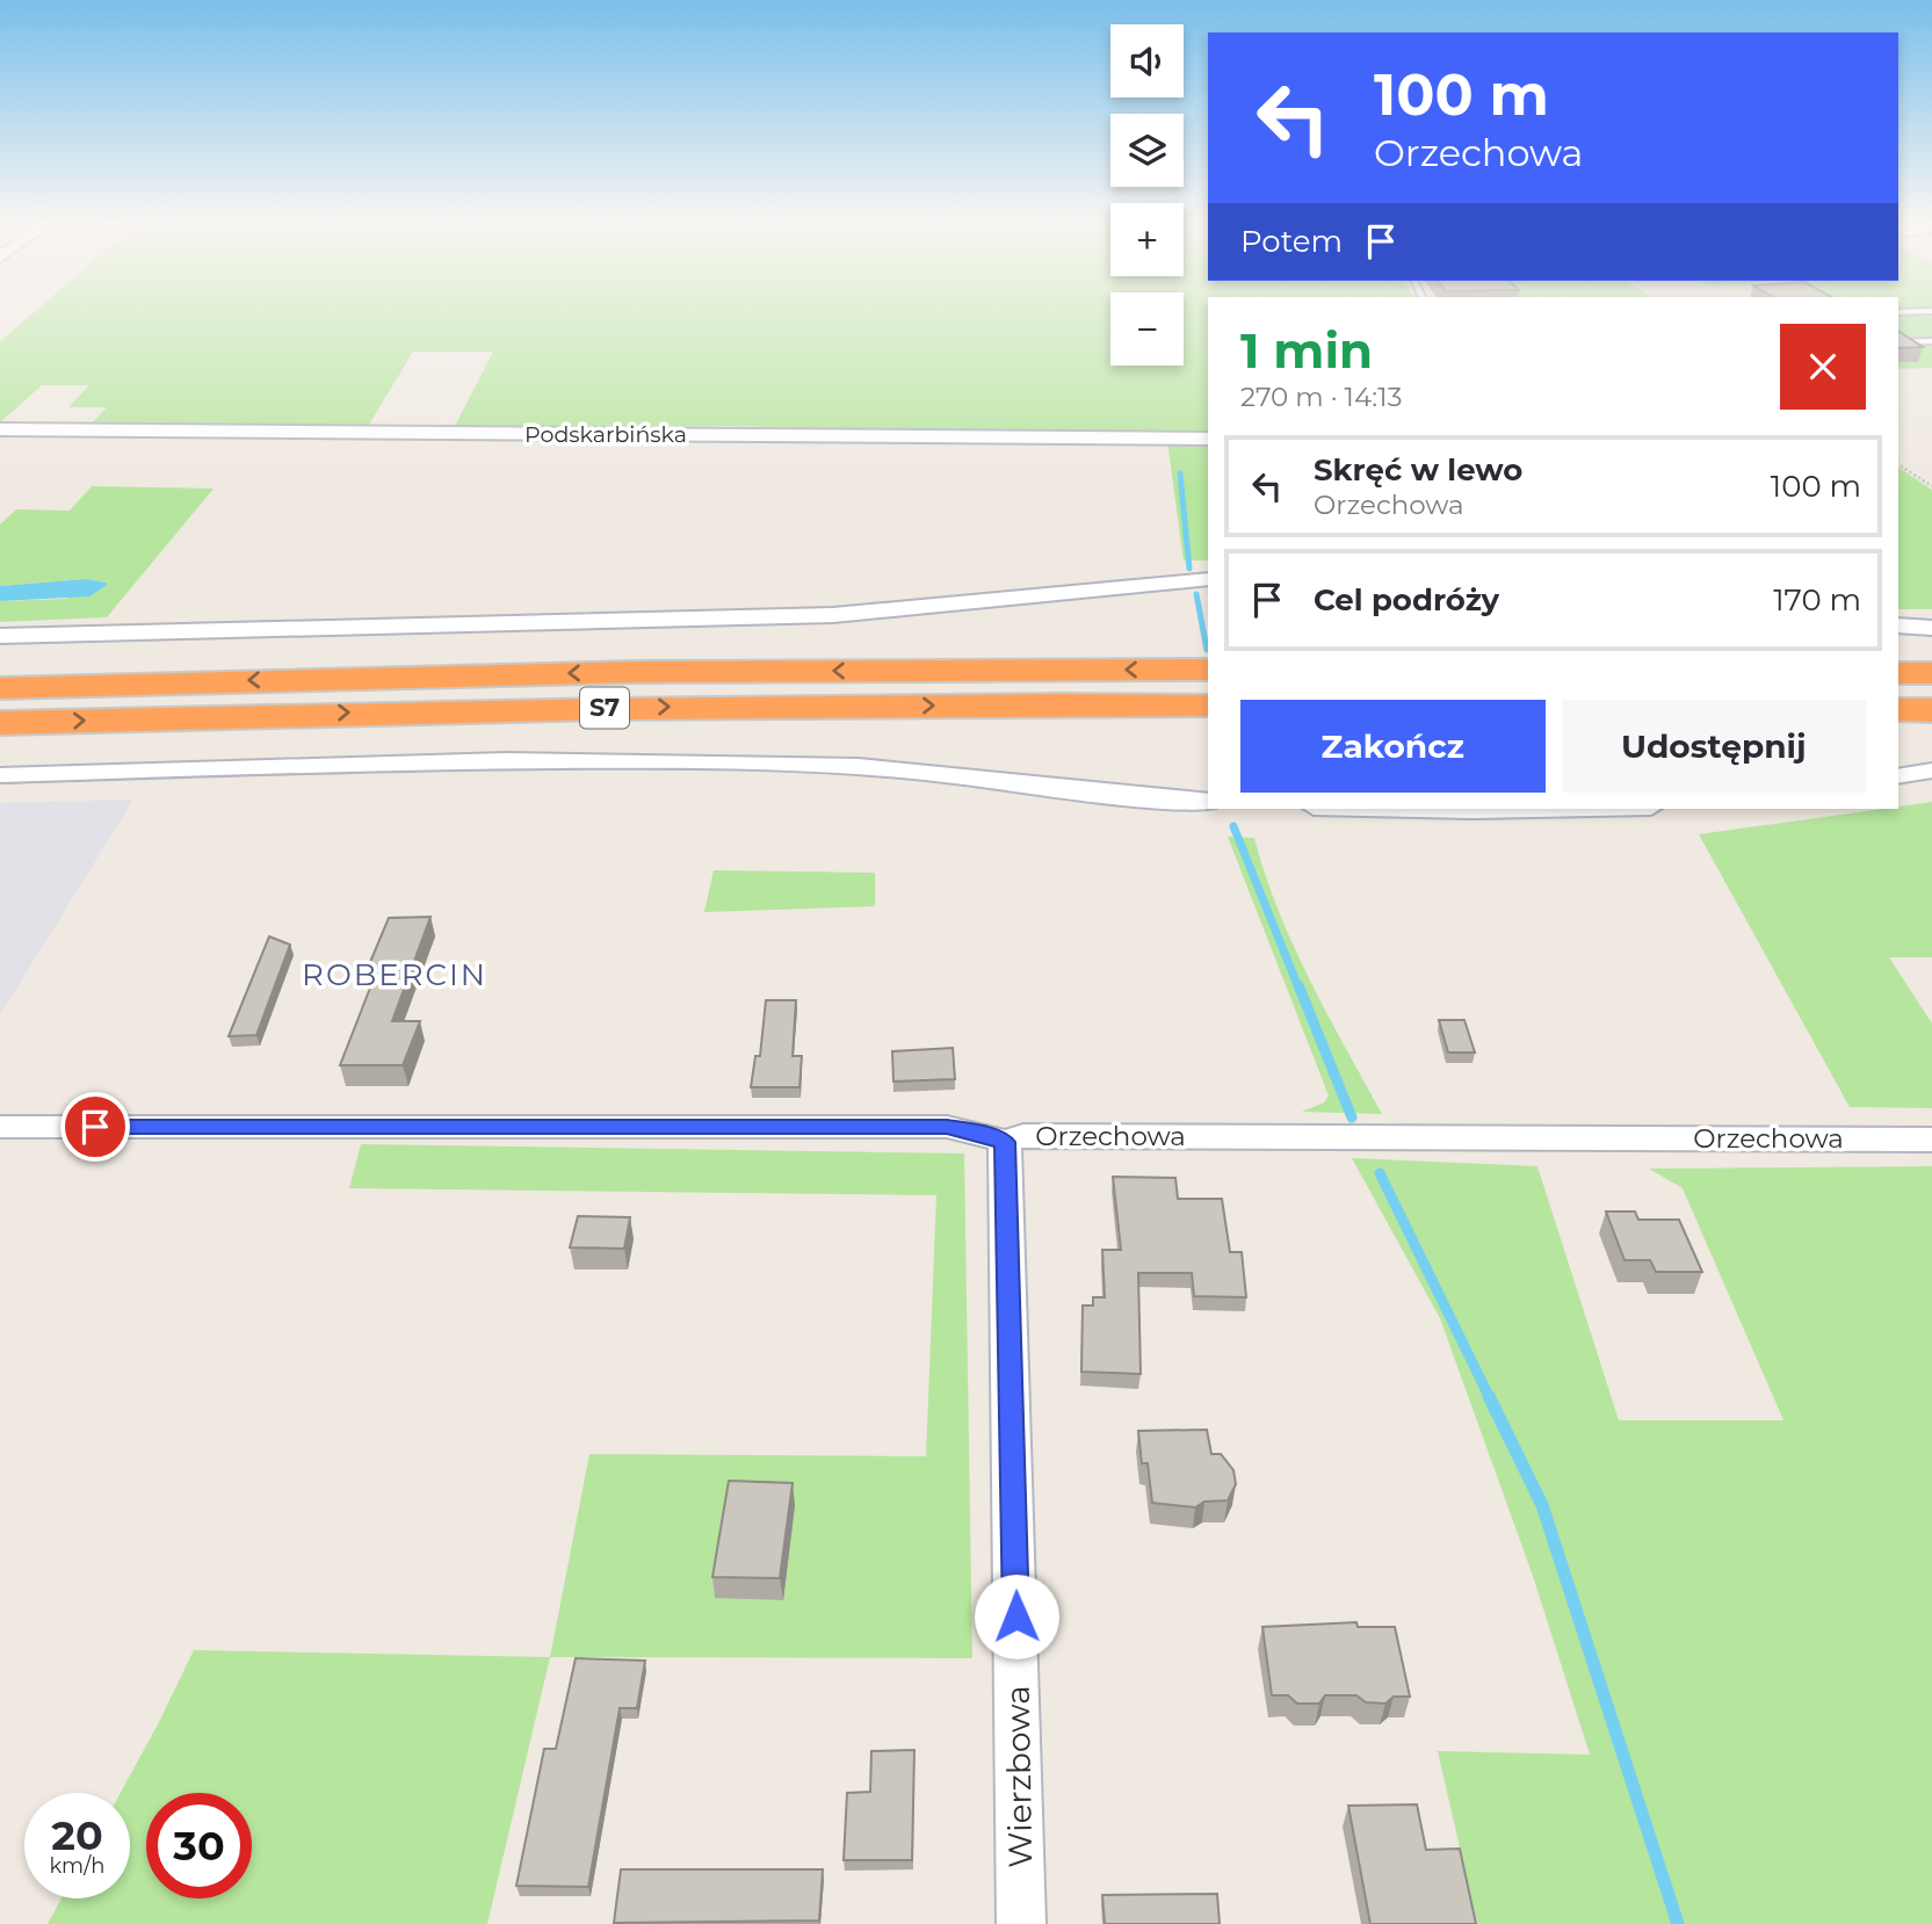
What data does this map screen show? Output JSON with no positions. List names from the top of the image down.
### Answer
{
  "streets": {
    "highway": ["S7"],
    "street": ["Podskarbińska", "Orzechowa", "Wierzbowa"]
  },
  "crossings": [
    ["Orzechowa", "Wierzbowa"]
  ],
  "districts": ["ROBERCIN"],
  "page": {
    "map_buttons": ["+", "−"],
    "turn": ["100 m", "Orzechowa"],
    "then": "Potem",
    "heading": ["1 min", "270 m · 14:13"],
    "list": [
      {
        "name": "Skręć w lewo",
        "note": "Orzechowa",
        "value": "100 m"
      },
      {
        "name": "Cel podróży",
        "value": "170 m"
      }
    ],
    "buttons": ["Zakończ", "Udostępnij"],
    "speed": "20 km/h",
    "limit": "30"
  }
}
